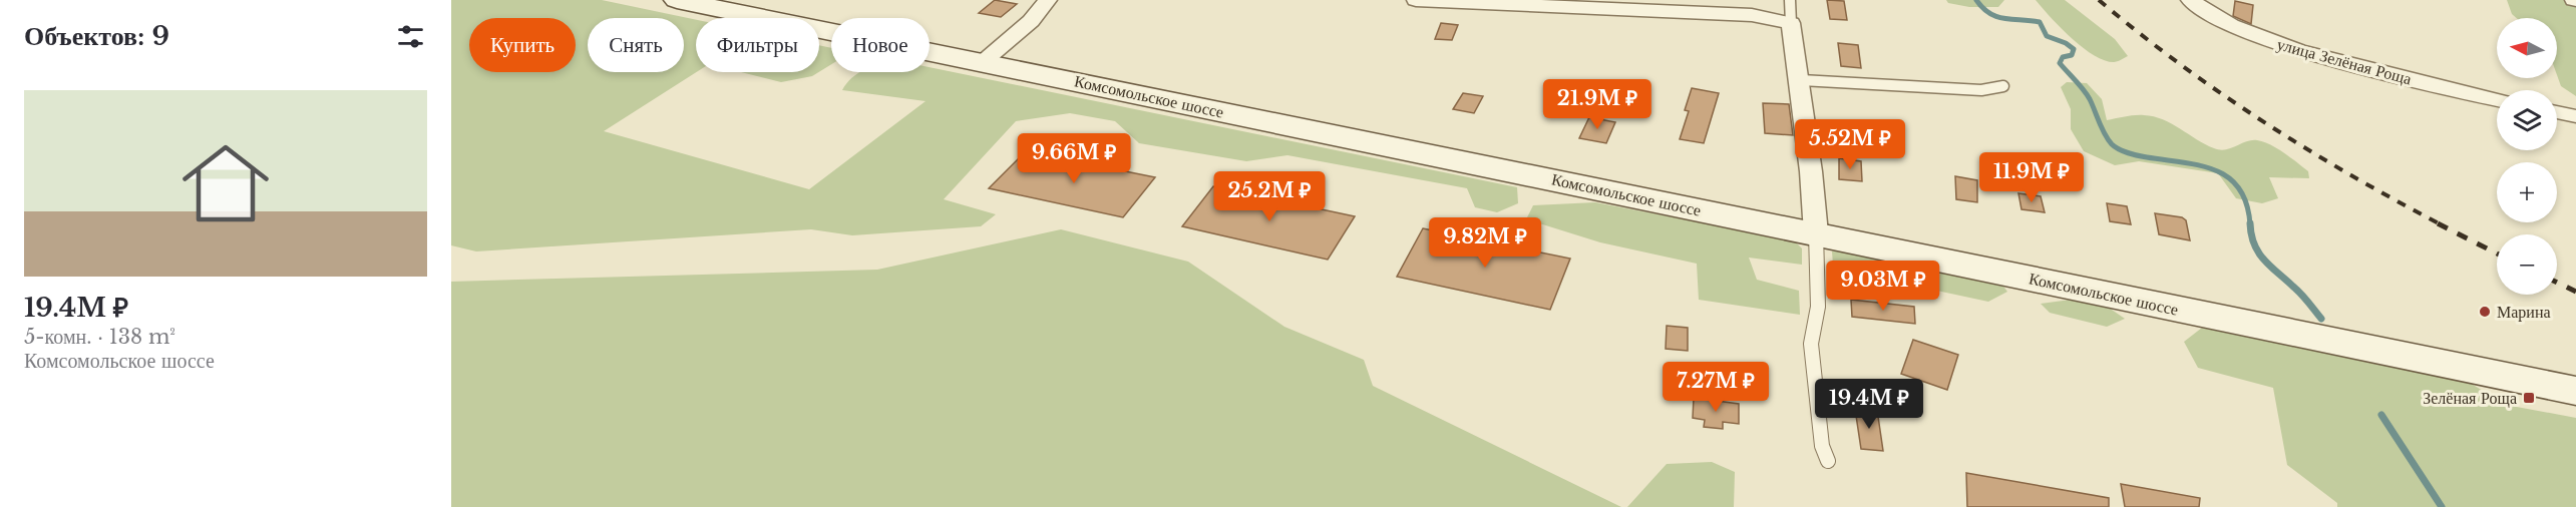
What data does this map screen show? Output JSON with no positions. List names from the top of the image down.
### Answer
{
  "streets": {
    "main road": ["Комсомольское шоссе"],
    "street": ["улица Зелёная Роща"]
  },
  "places": {
    "other": ["Марина"],
    "transit": ["Зелёная Роща"]
  },
  "north": "left",
  "page": {
    "heading": "Объектов: 9",
    "map_buttons": ["+", "−"],
    "chip": [
      "Купить",
      "Снять",
      "Фильтры",
      "Новое"
    ],
    "list": [
      {
        "name": "19.4M ₽",
        "note": "5-комн. · 138 m² · Комсомольское шоссе"
      }
    ],
    "price": [
      "21.9M ₽",
      "5.52M ₽",
      "9.66M ₽",
      "11.9M ₽",
      "25.2M ₽",
      "9.82M ₽",
      "9.03M ₽",
      "7.27M ₽",
      "19.4M ₽"
    ]
  }
}
